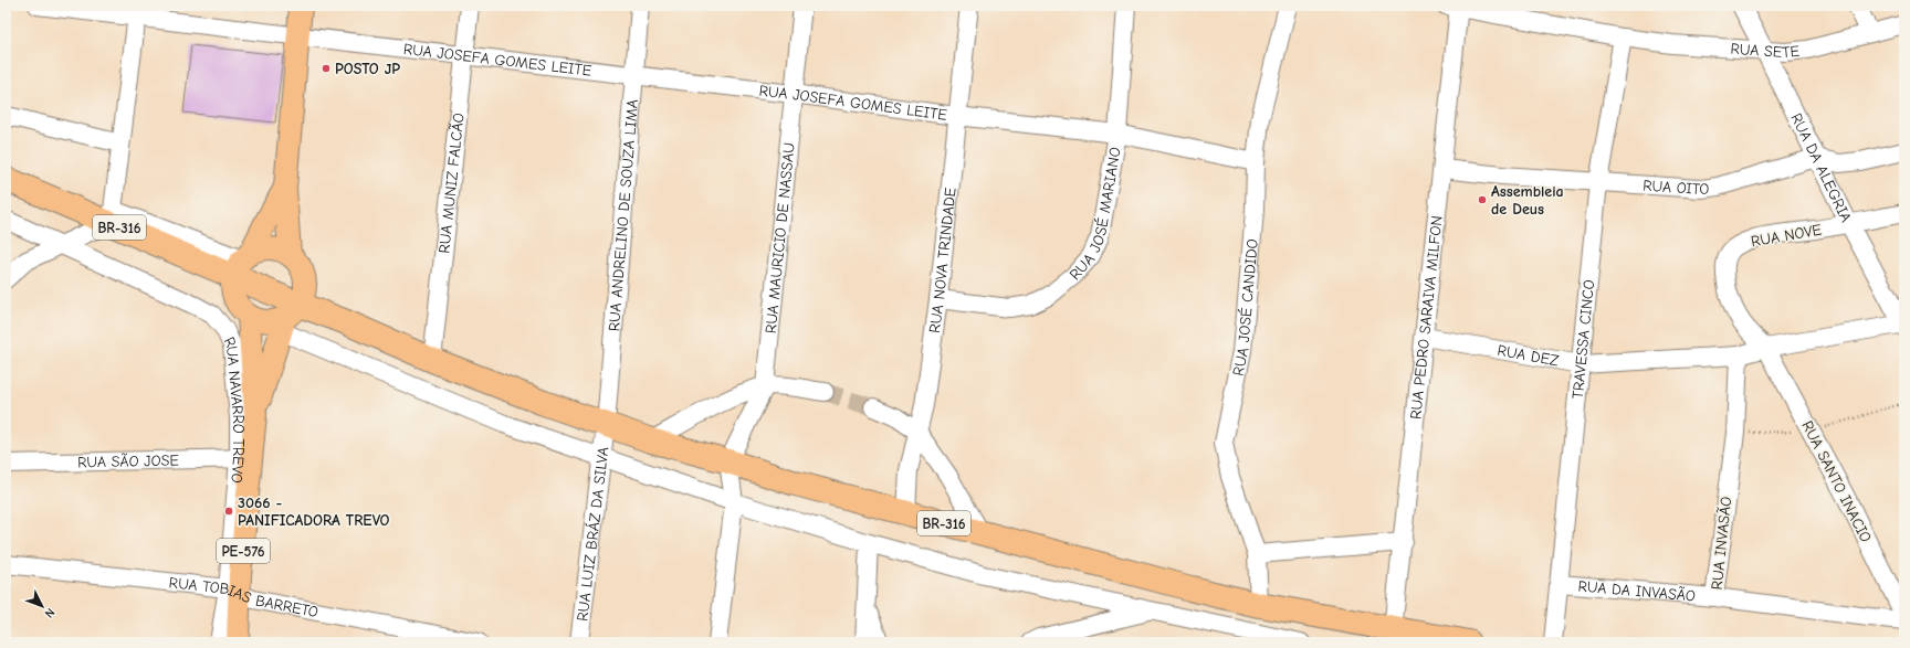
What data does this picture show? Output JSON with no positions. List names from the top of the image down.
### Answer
{
  "streets": {
    "highway": ["BR-316"],
    "main road": ["PE-576"],
    "street": [
      "RUA SETE",
      "RUA JOSEFA GOMES LEITE",
      "RUA DA ALEGRIA",
      "RUA MUNIZ FALCÃO",
      "RUA OITO",
      "RUA JOSÉ MARIANO",
      "RUA ANDRELINO DE SOUZA LIMA",
      "RUA NOVE",
      "RUA MAURICIO DE NASSAU",
      "RUA NOVA TRINDADE",
      "RUA JOSÉ CANDIDO",
      "RUA PEDRO SARAIVA MILFON",
      "TRAVESSA CINCO",
      "RUA DEZ",
      "RUA NAVARRO TREVO",
      "RUA SÃO JOSE",
      "RUA SANTO INACIO",
      "RUA LUIZ BRÁZ DA SILVA",
      "RUA INVASÃO",
      "RUA DA INVASÃO",
      "RUA TOBIAS BARRETO"
    ]
  },
  "crossings": [
    ["RUA SETE", "RUA DA ALEGRIA"],
    ["RUA SETE", "RUA PEDRO SARAIVA MILFON"],
    ["RUA SETE", "TRAVESSA CINCO"],
    ["RUA JOSEFA GOMES LEITE", "RUA MUNIZ FALCÃO"],
    ["RUA JOSEFA GOMES LEITE", "RUA JOSÉ MARIANO"],
    ["RUA JOSEFA GOMES LEITE", "RUA ANDRELINO DE SOUZA LIMA"],
    ["RUA JOSEFA GOMES LEITE", "RUA MAURICIO DE NASSAU"],
    ["RUA JOSEFA GOMES LEITE", "RUA NOVA TRINDADE"],
    ["RUA JOSEFA GOMES LEITE", "RUA JOSÉ CANDIDO"],
    ["RUA DA ALEGRIA", "RUA OITO"],
    ["RUA DA ALEGRIA", "RUA NOVE"],
    ["RUA MUNIZ FALCÃO", "BR-316"],
    ["RUA OITO", "RUA PEDRO SARAIVA MILFON"],
    ["RUA OITO", "TRAVESSA CINCO"],
    ["RUA JOSÉ MARIANO", "RUA NOVA TRINDADE"],
    ["RUA ANDRELINO DE SOUZA LIMA", "BR-316"],
    ["RUA ANDRELINO DE SOUZA LIMA", "RUA LUIZ BRÁZ DA SILVA"],
    ["BR-316", "RUA MAURICIO DE NASSAU"],
    ["BR-316", "RUA NOVA TRINDADE"],
    ["BR-316", "RUA JOSÉ CANDIDO"],
    ["BR-316", "RUA PEDRO SARAIVA MILFON"],
    ["BR-316", "RUA LUIZ BRÁZ DA SILVA"],
    ["BR-316", "PE-576"],
    ["RUA NOVE", "RUA SANTO INACIO"],
    ["RUA PEDRO SARAIVA MILFON", "RUA DEZ"],
    ["TRAVESSA CINCO", "RUA DEZ"],
    ["TRAVESSA CINCO", "RUA DA INVASÃO"],
    ["RUA DEZ", "RUA INVASÃO"],
    ["RUA NAVARRO TREVO", "RUA SÃO JOSE"],
    ["RUA NAVARRO TREVO", "PE-576"],
    ["RUA SÃO JOSE", "PE-576"],
    ["RUA INVASÃO", "RUA DA INVASÃO"],
    ["PE-576", "RUA TOBIAS BARRETO"]
  ],
  "places": ["POSTO JP", "Assembleia de Deus", "3066 - PANIFICADORA TREVO"],
  "north": "bottom right"
}
